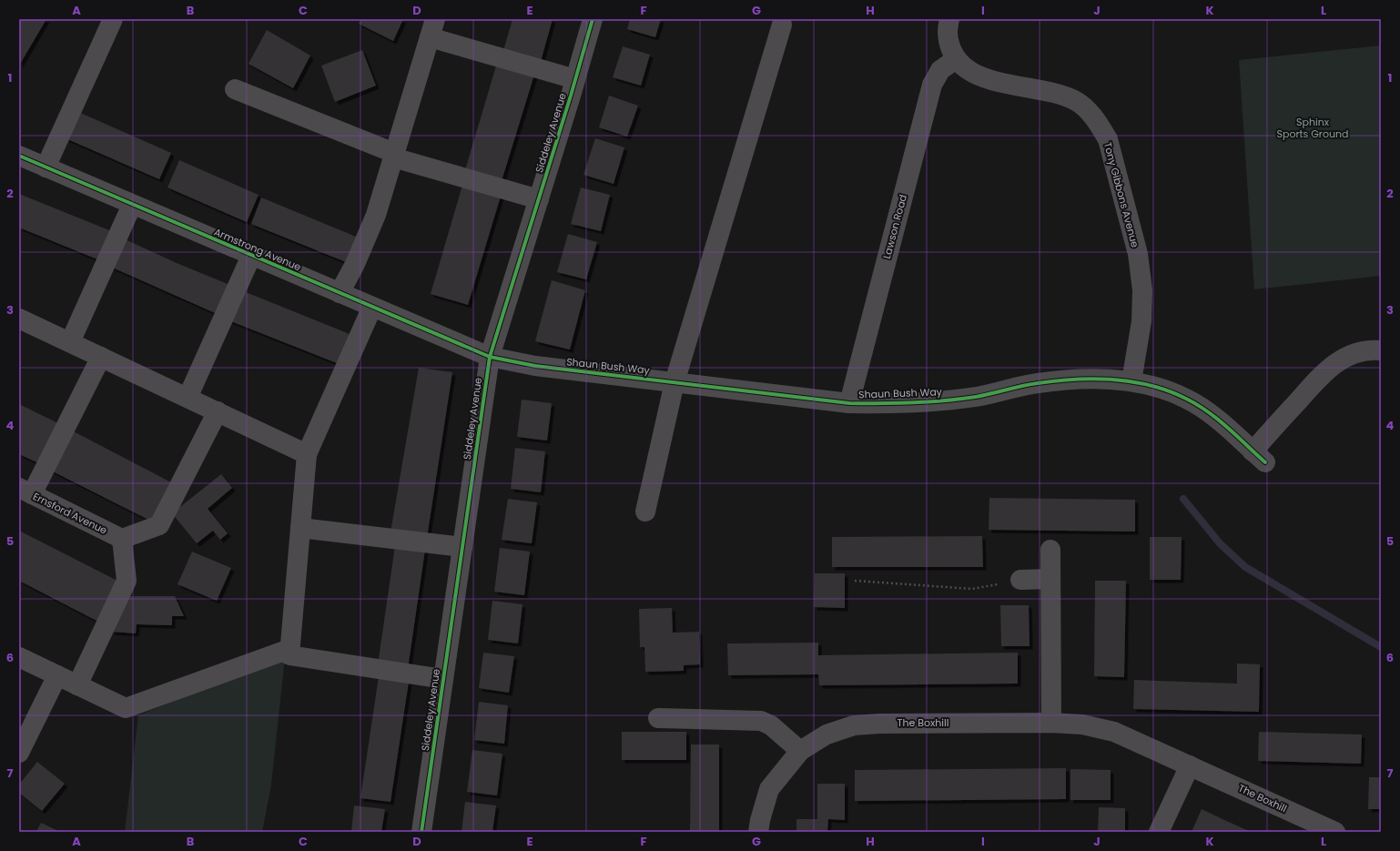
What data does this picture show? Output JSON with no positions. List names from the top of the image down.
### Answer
{
  "streets": {
    "street": [
      "Siddeley Avenue",
      "Tony Gibbons Avenue",
      "Lawson Road",
      "Armstrong Avenue",
      "Shaun Bush Way",
      "Ernsford Avenue",
      "The Boxhill"
    ]
  },
  "crossings": [
    ["Siddeley Avenue", "Armstrong Avenue"],
    ["Siddeley Avenue", "Shaun Bush Way"],
    ["Tony Gibbons Avenue", "Lawson Road"],
    ["Tony Gibbons Avenue", "Shaun Bush Way"],
    ["Lawson Road", "Shaun Bush Way"],
    ["Armstrong Avenue", "Shaun Bush Way"]
  ],
  "parks": ["Sphinx Sports Ground"],
  "grid": {
    "columns": [
      "A",
      "B",
      "C",
      "D",
      "E",
      "F",
      "G",
      "H",
      "I",
      "J",
      "K",
      "L"
    ],
    "rows": [
      "1",
      "2",
      "3",
      "4",
      "5",
      "6",
      "7"
    ]
  }
}
